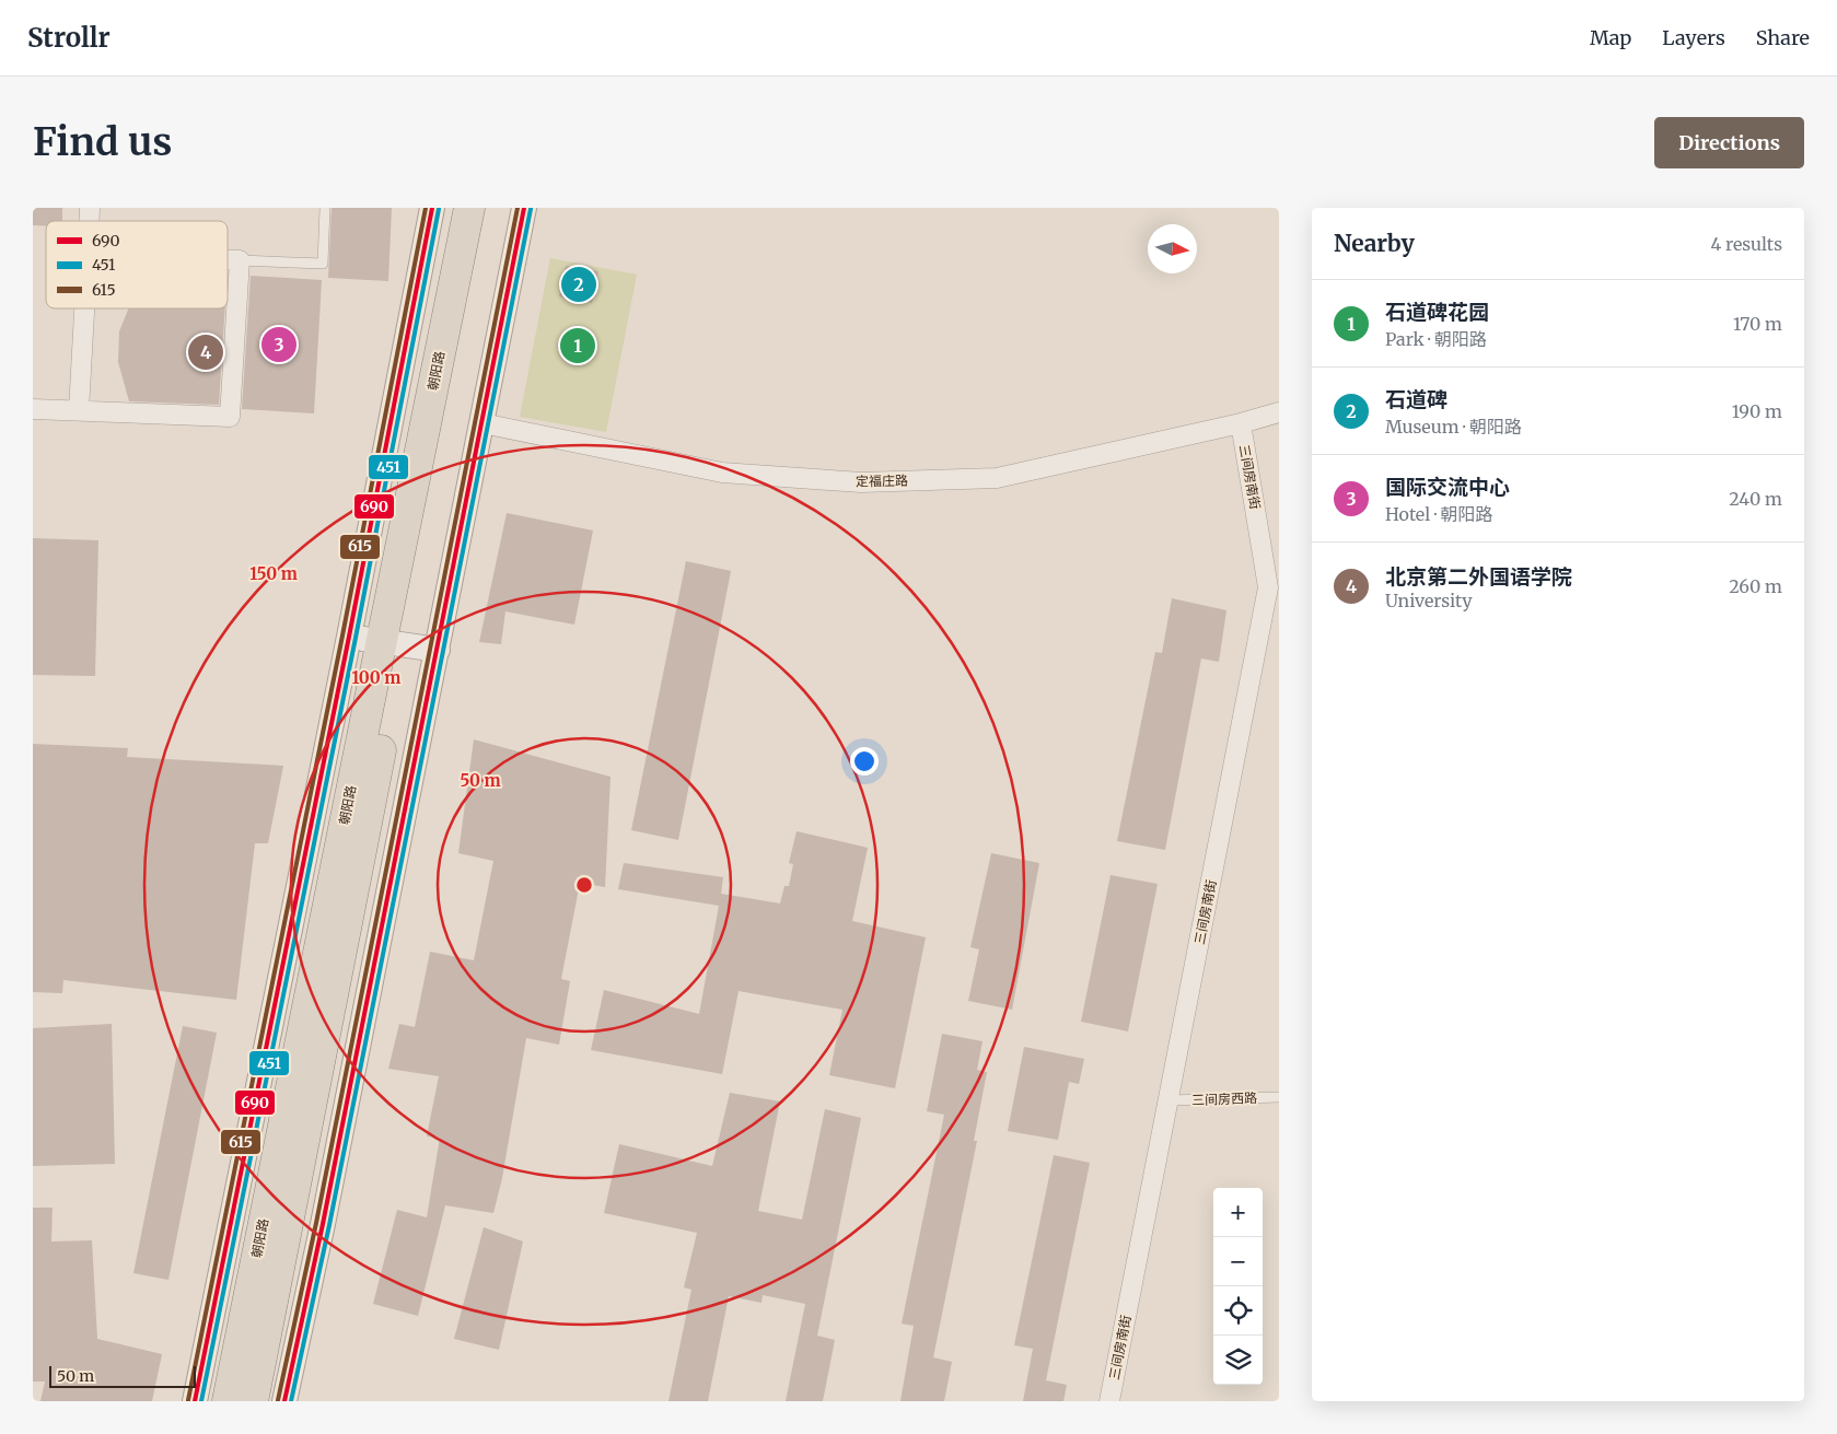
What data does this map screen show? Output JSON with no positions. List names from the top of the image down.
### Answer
{
  "streets": {
    "highway": ["朝阳路"],
    "street": ["三间房南街", "定福庄路"],
    "lane": ["三间房西路"]
  },
  "crossings": [
    ["三间房南街", "定福庄路"],
    ["三间房南街", "三间房西路"]
  ],
  "lines": ["transit line 690", "transit line 615", "transit line 451"],
  "legend": ["690", "451", "615"],
  "scale_bar": "50 m",
  "north": "right",
  "page": {
    "header": "Strollr",
    "nav": ["Map", "Layers", "Share"],
    "buttons": "Directions",
    "title": "Find us",
    "heading": ["Nearby", "4 results"],
    "pins": [
      "2",
      "3",
      "1",
      "4"
    ],
    "list": [
      {
        "mark": "1",
        "name": "石道碑花园",
        "note": "Park · 朝阳路",
        "value": "170 m"
      },
      {
        "mark": "2",
        "name": "石道碑",
        "note": "Museum · 朝阳路",
        "value": "190 m"
      },
      {
        "mark": "3",
        "name": "国际交流中心",
        "note": "Hotel · 朝阳路",
        "value": "240 m"
      },
      {
        "mark": "4",
        "name": "北京第二外国语学院",
        "note": "University",
        "value": "260 m"
      }
    ],
    "map_buttons": ["+", "−"],
    "scale": "50 m"
  },
  "rings": ["150 m", "100 m", "50 m"]
}
